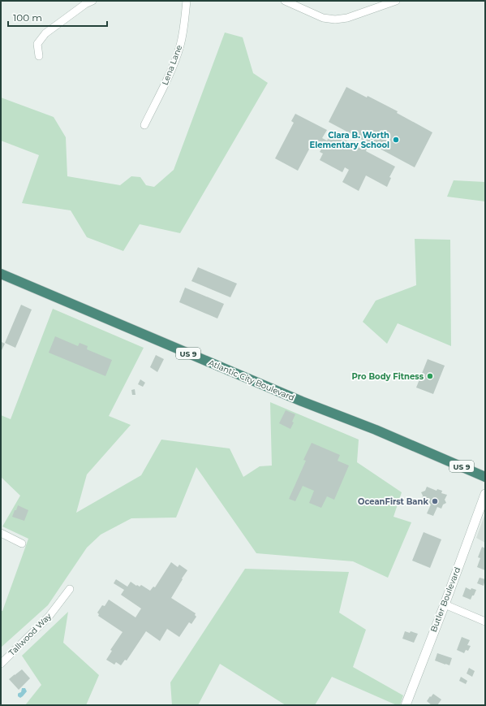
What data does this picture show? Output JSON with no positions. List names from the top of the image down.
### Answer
{
  "streets": {
    "highway": ["US 9", "Atlantic City Boulevard"],
    "street": ["Lena Lane", "Butler Boulevard", "Tallwood Way"]
  },
  "places": ["Clara B. Worth Elementary School", "Pro Body Fitness", "OceanFirst Bank"],
  "scale_bar": "100 m"
}
